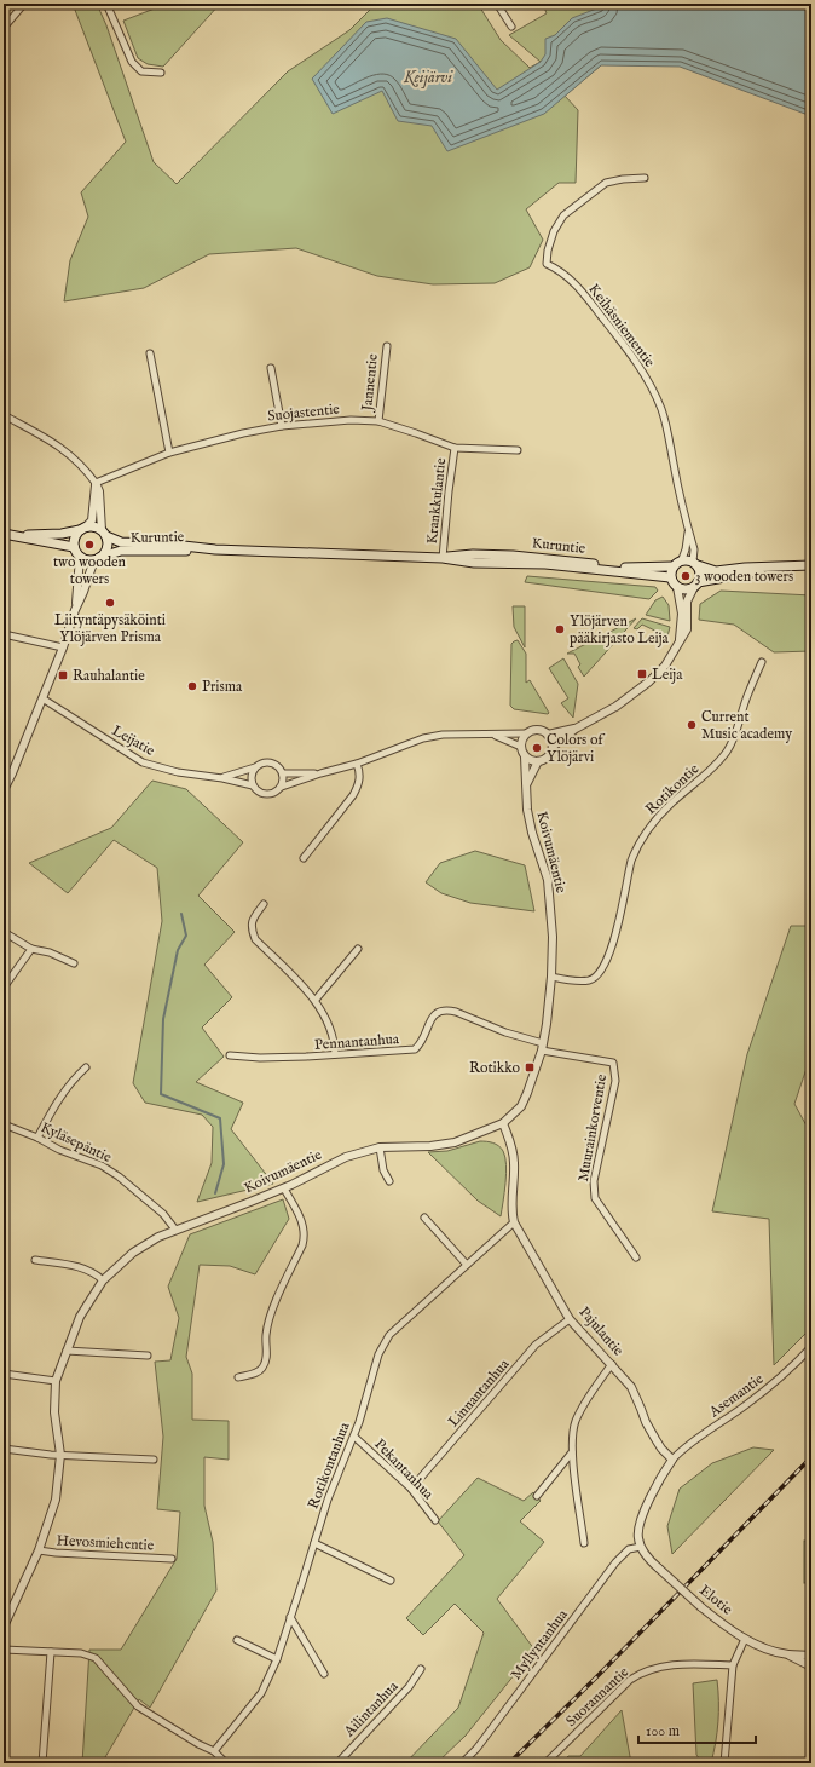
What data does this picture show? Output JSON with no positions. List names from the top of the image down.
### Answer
{
  "streets": {
    "main road": ["Kuruntie"],
    "street": [
      "Keihäsniementie",
      "Jannentie",
      "Suojastentie",
      "Krankkulantie",
      "Leijatie",
      "Rotikontie",
      "Koivumäentie",
      "Pennantanhua",
      "Muurainkorventie",
      "Kyläsepäntie",
      "Pajulantie",
      "Linnantanhua",
      "Asemantie",
      "Rotikontanhua",
      "Pekantanhua",
      "Hevosmiehentie",
      "Elotie",
      "Myllyntanhua",
      "Suorannantie",
      "Ailintanhua"
    ]
  },
  "crossings": [
    ["Keihäsniementie", "Kuruntie"],
    ["Jannentie", "Suojastentie"],
    ["Suojastentie", "Krankkulantie"],
    ["Krankkulantie", "Kuruntie"],
    ["Leijatie", "Koivumäentie"],
    ["Rotikontie", "Koivumäentie"],
    ["Koivumäentie", "Pennantanhua"],
    ["Koivumäentie", "Muurainkorventie"],
    ["Koivumäentie", "Kyläsepäntie"],
    ["Koivumäentie", "Pajulantie"],
    ["Koivumäentie", "Hevosmiehentie"],
    ["Pennantanhua", "Muurainkorventie"],
    ["Pajulantie", "Linnantanhua"],
    ["Pajulantie", "Asemantie"],
    ["Pajulantie", "Rotikontanhua"],
    ["Linnantanhua", "Pekantanhua"],
    ["Rotikontanhua", "Pekantanhua"],
    ["Elotie", "Myllyntanhua"]
  ],
  "water": ["Keijärvi"],
  "places": {
    "other": [
      "two wooden towers",
      "3 wooden towers",
      "Liityntäpysäköinti Ylöjärven Prisma",
      "Ylöjärven pääkirjasto Leija",
      "Prisma",
      "Current Music academy",
      "Colors of Ylöjärvi"
    ],
    "transit": ["Leija", "Rauhalantie", "Rotikko"]
  },
  "scale_bar": "100 m"
}
